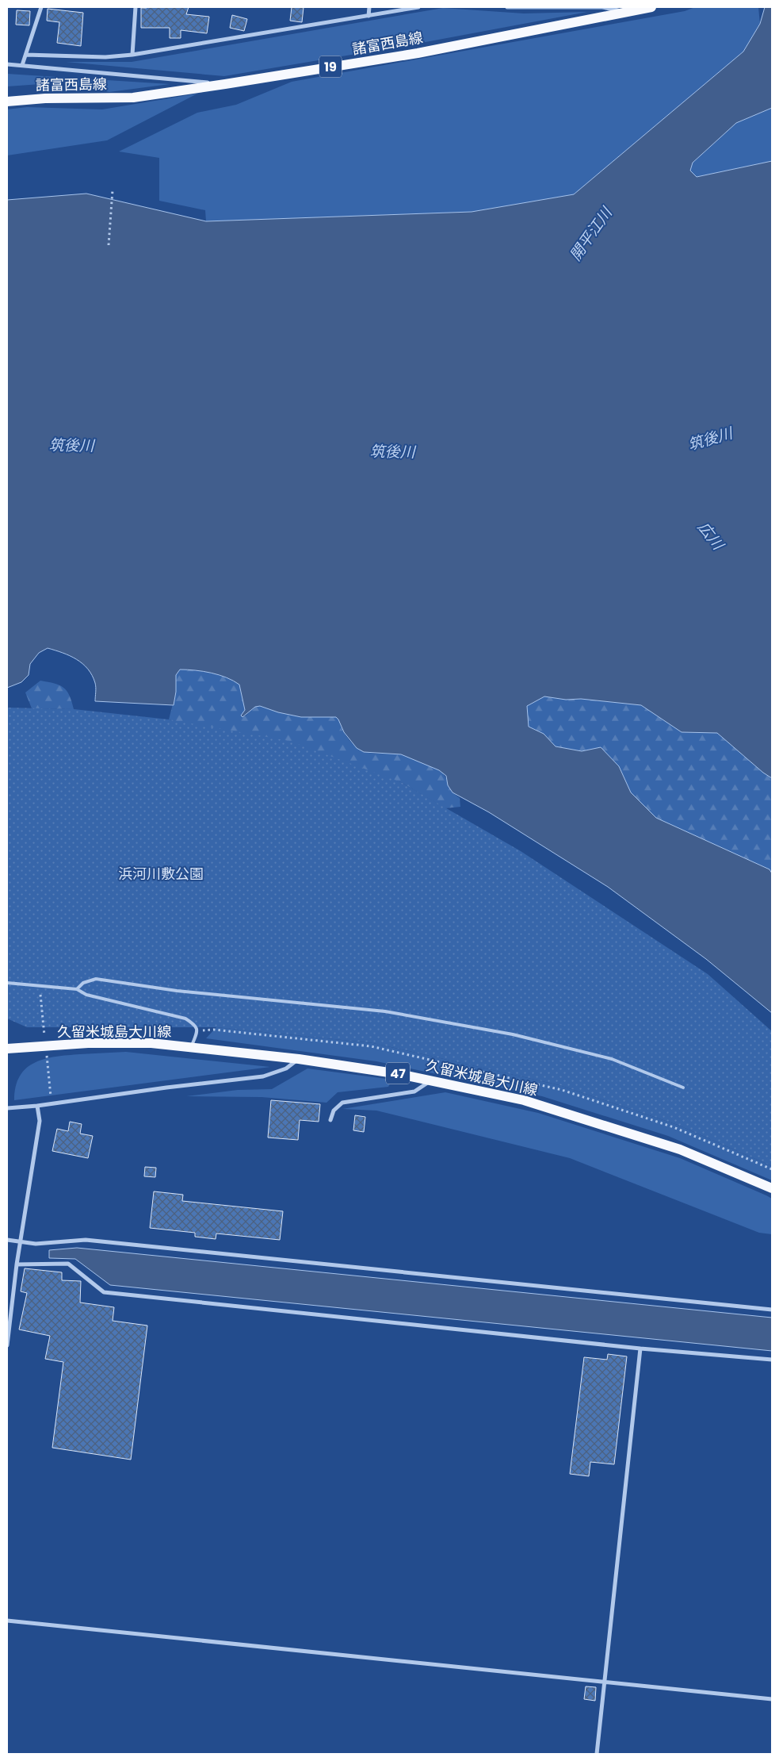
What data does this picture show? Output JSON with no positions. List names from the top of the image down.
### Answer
{
  "streets": {
    "main road": [
      "諸富西島線",
      "19",
      "久留米城島大川線",
      "47"
    ]
  },
  "water": ["開平江川", "筑後川", "広川"],
  "parks": ["浜河川敷公園"]
}
